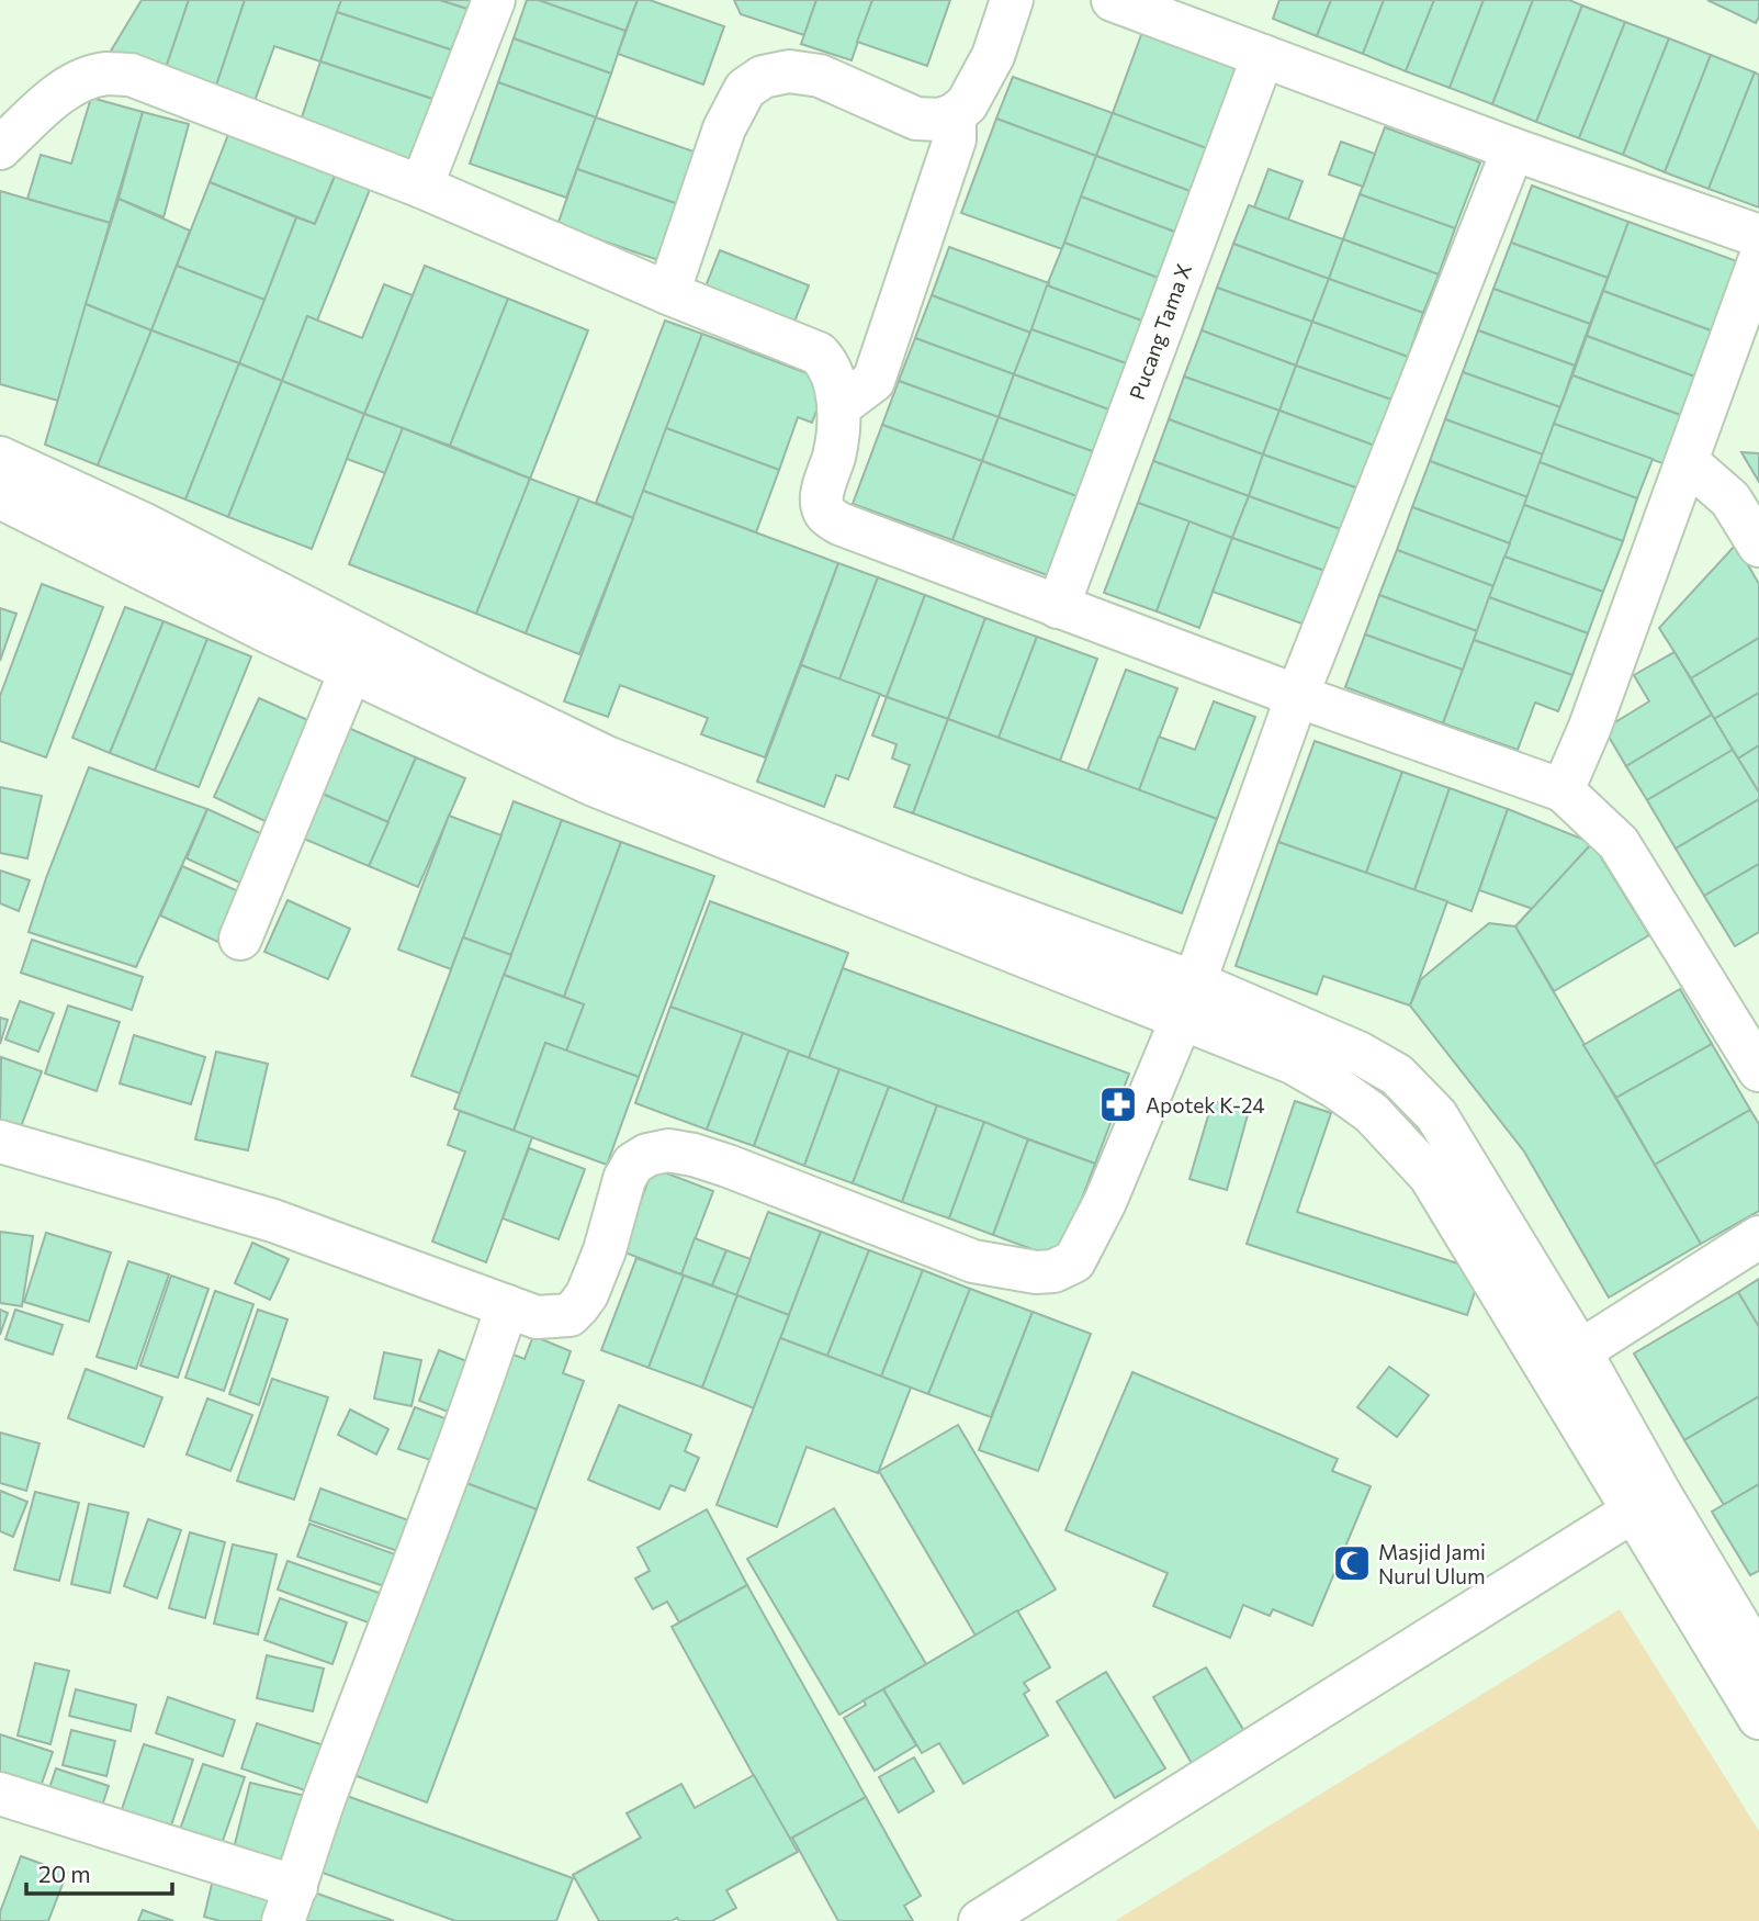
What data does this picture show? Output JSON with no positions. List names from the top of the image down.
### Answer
{
  "streets": {
    "street": ["Pucang Tama X"]
  },
  "places": {
    "pharmacy": ["Apotek K-24"],
    "mosque": ["Masjid Jami Nurul Ulum"]
  },
  "scale_bar": "20 m"
}
